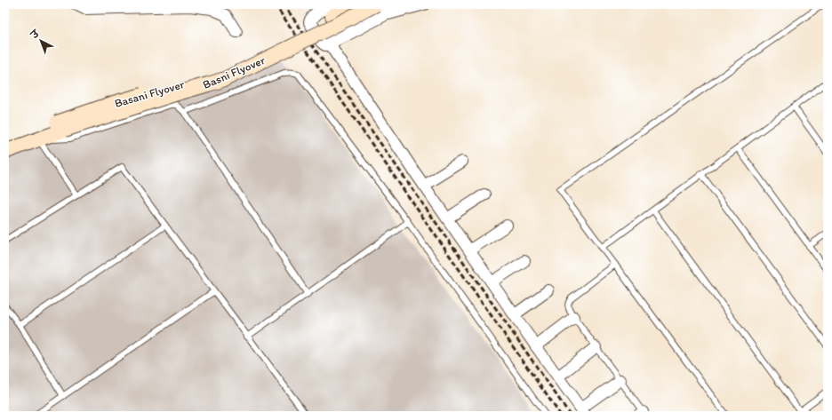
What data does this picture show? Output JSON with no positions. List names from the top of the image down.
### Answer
{
  "streets": {
    "main road": ["Basni Flyover", "Basani Flyover"]
  },
  "crossings": [
    ["Basni Flyover", "Basani Flyover"]
  ],
  "north": "top left"
}
